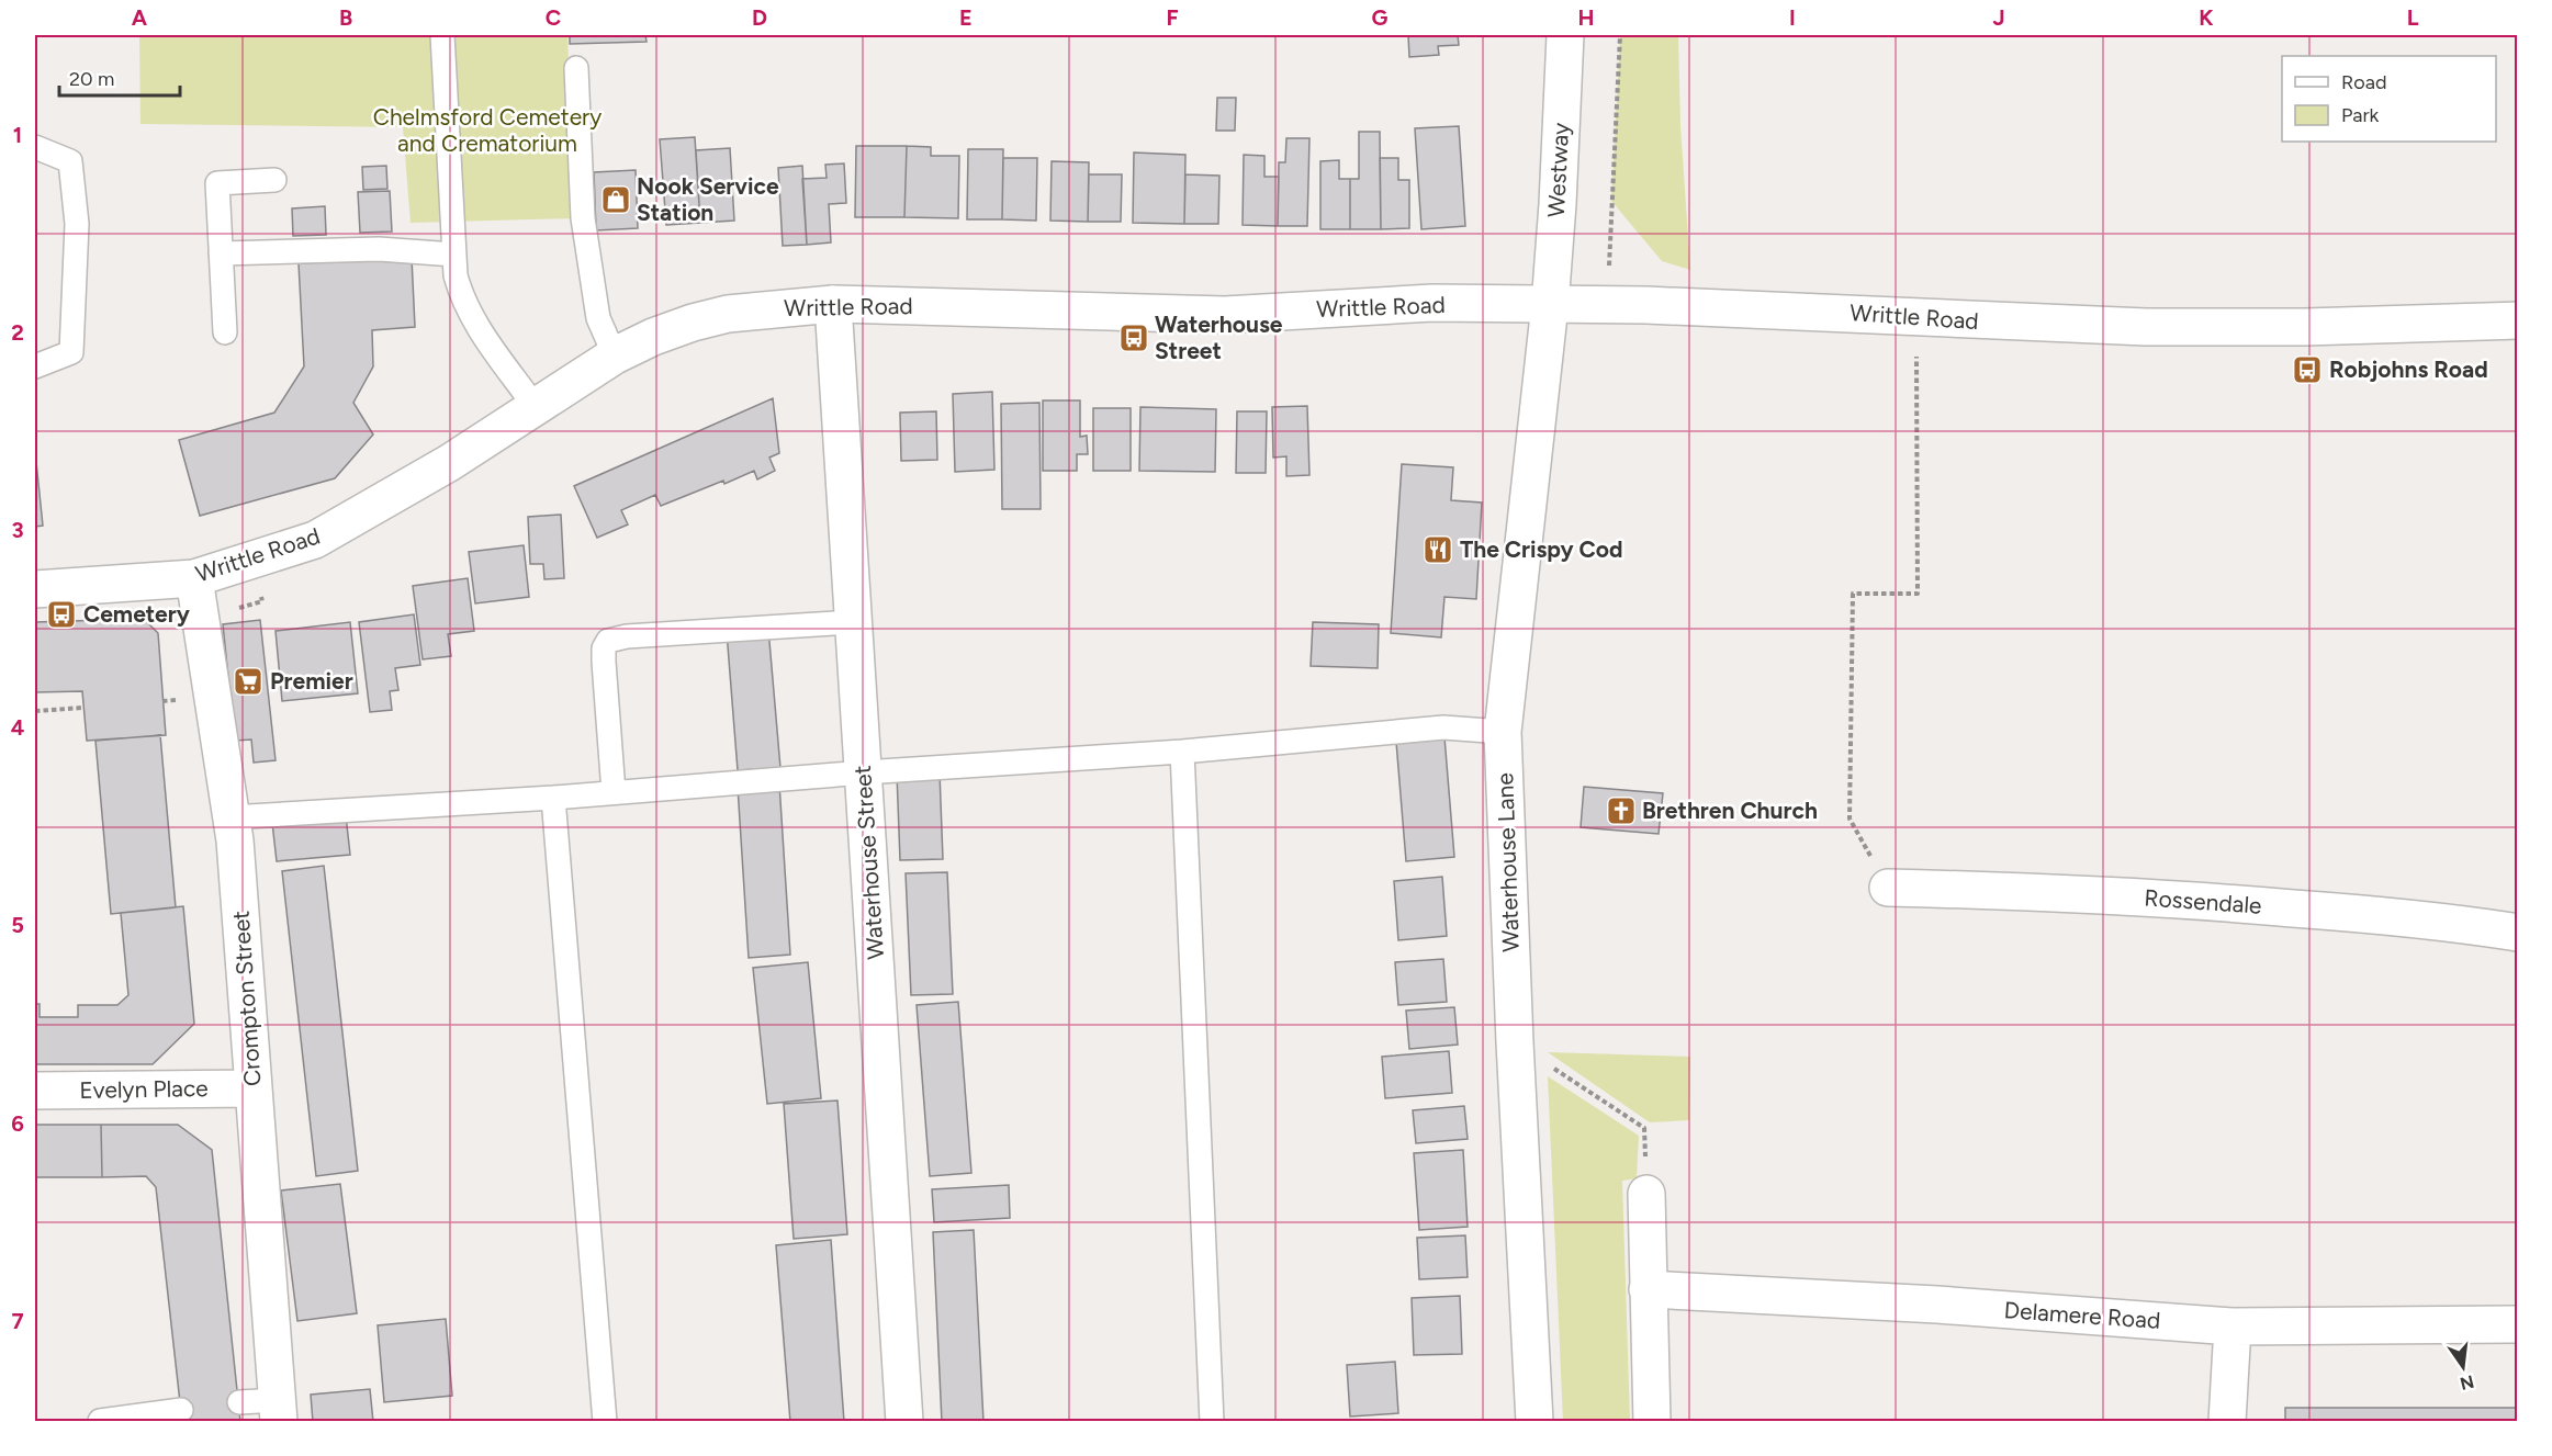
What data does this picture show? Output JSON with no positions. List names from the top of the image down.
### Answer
{
  "streets": {
    "street": [
      "Westway",
      "Writtle Road",
      "Waterhouse Street",
      "Waterhouse Lane",
      "Rossendale",
      "Crompton Street",
      "Evelyn Place",
      "Delamere Road"
    ]
  },
  "crossings": [
    ["Westway", "Writtle Road"],
    ["Westway", "Waterhouse Lane"],
    ["Writtle Road", "Waterhouse Street"],
    ["Writtle Road", "Waterhouse Lane"],
    ["Writtle Road", "Crompton Street"],
    ["Crompton Street", "Evelyn Place"]
  ],
  "parks": ["Chelmsford Cemetery and Crematorium"],
  "places": {
    "shop": ["Nook Service Station"],
    "bus stop": ["Waterhouse Street", "Robjohns Road", "Cemetery"],
    "restaurant": ["The Crispy Cod"],
    "supermarket": ["Premier"],
    "church": ["Brethren Church"]
  },
  "legend": ["Road", "Park"],
  "scale_bar": "20 m",
  "north": "bottom",
  "grid": {
    "columns": [
      "A",
      "B",
      "C",
      "D",
      "E",
      "F",
      "G",
      "H",
      "I",
      "J",
      "K",
      "L"
    ],
    "rows": [
      "1",
      "2",
      "3",
      "4",
      "5",
      "6",
      "7"
    ]
  }
}
